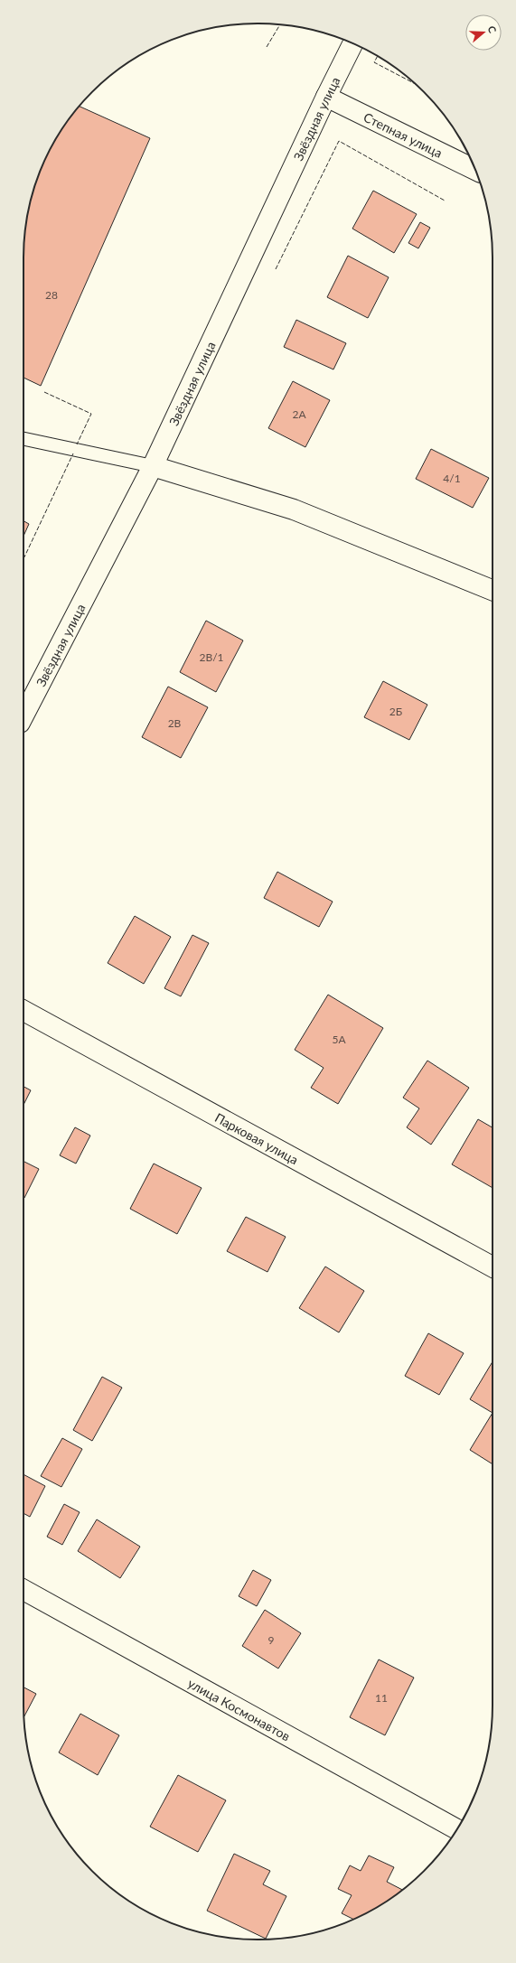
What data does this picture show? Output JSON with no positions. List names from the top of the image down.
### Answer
{
  "streets": {
    "street": [
      "Звёздная улица",
      "Степная улица",
      "Парковая улица",
      "улица Космонавтов"
    ]
  },
  "crossings": [
    ["Звёздная улица", "Степная улица"]
  ],
  "house_numbers": [
    "28",
    "2А",
    "4/1",
    "2В/1",
    "2Б",
    "2В",
    "5А",
    "9",
    "11"
  ],
  "north": "right"
}
